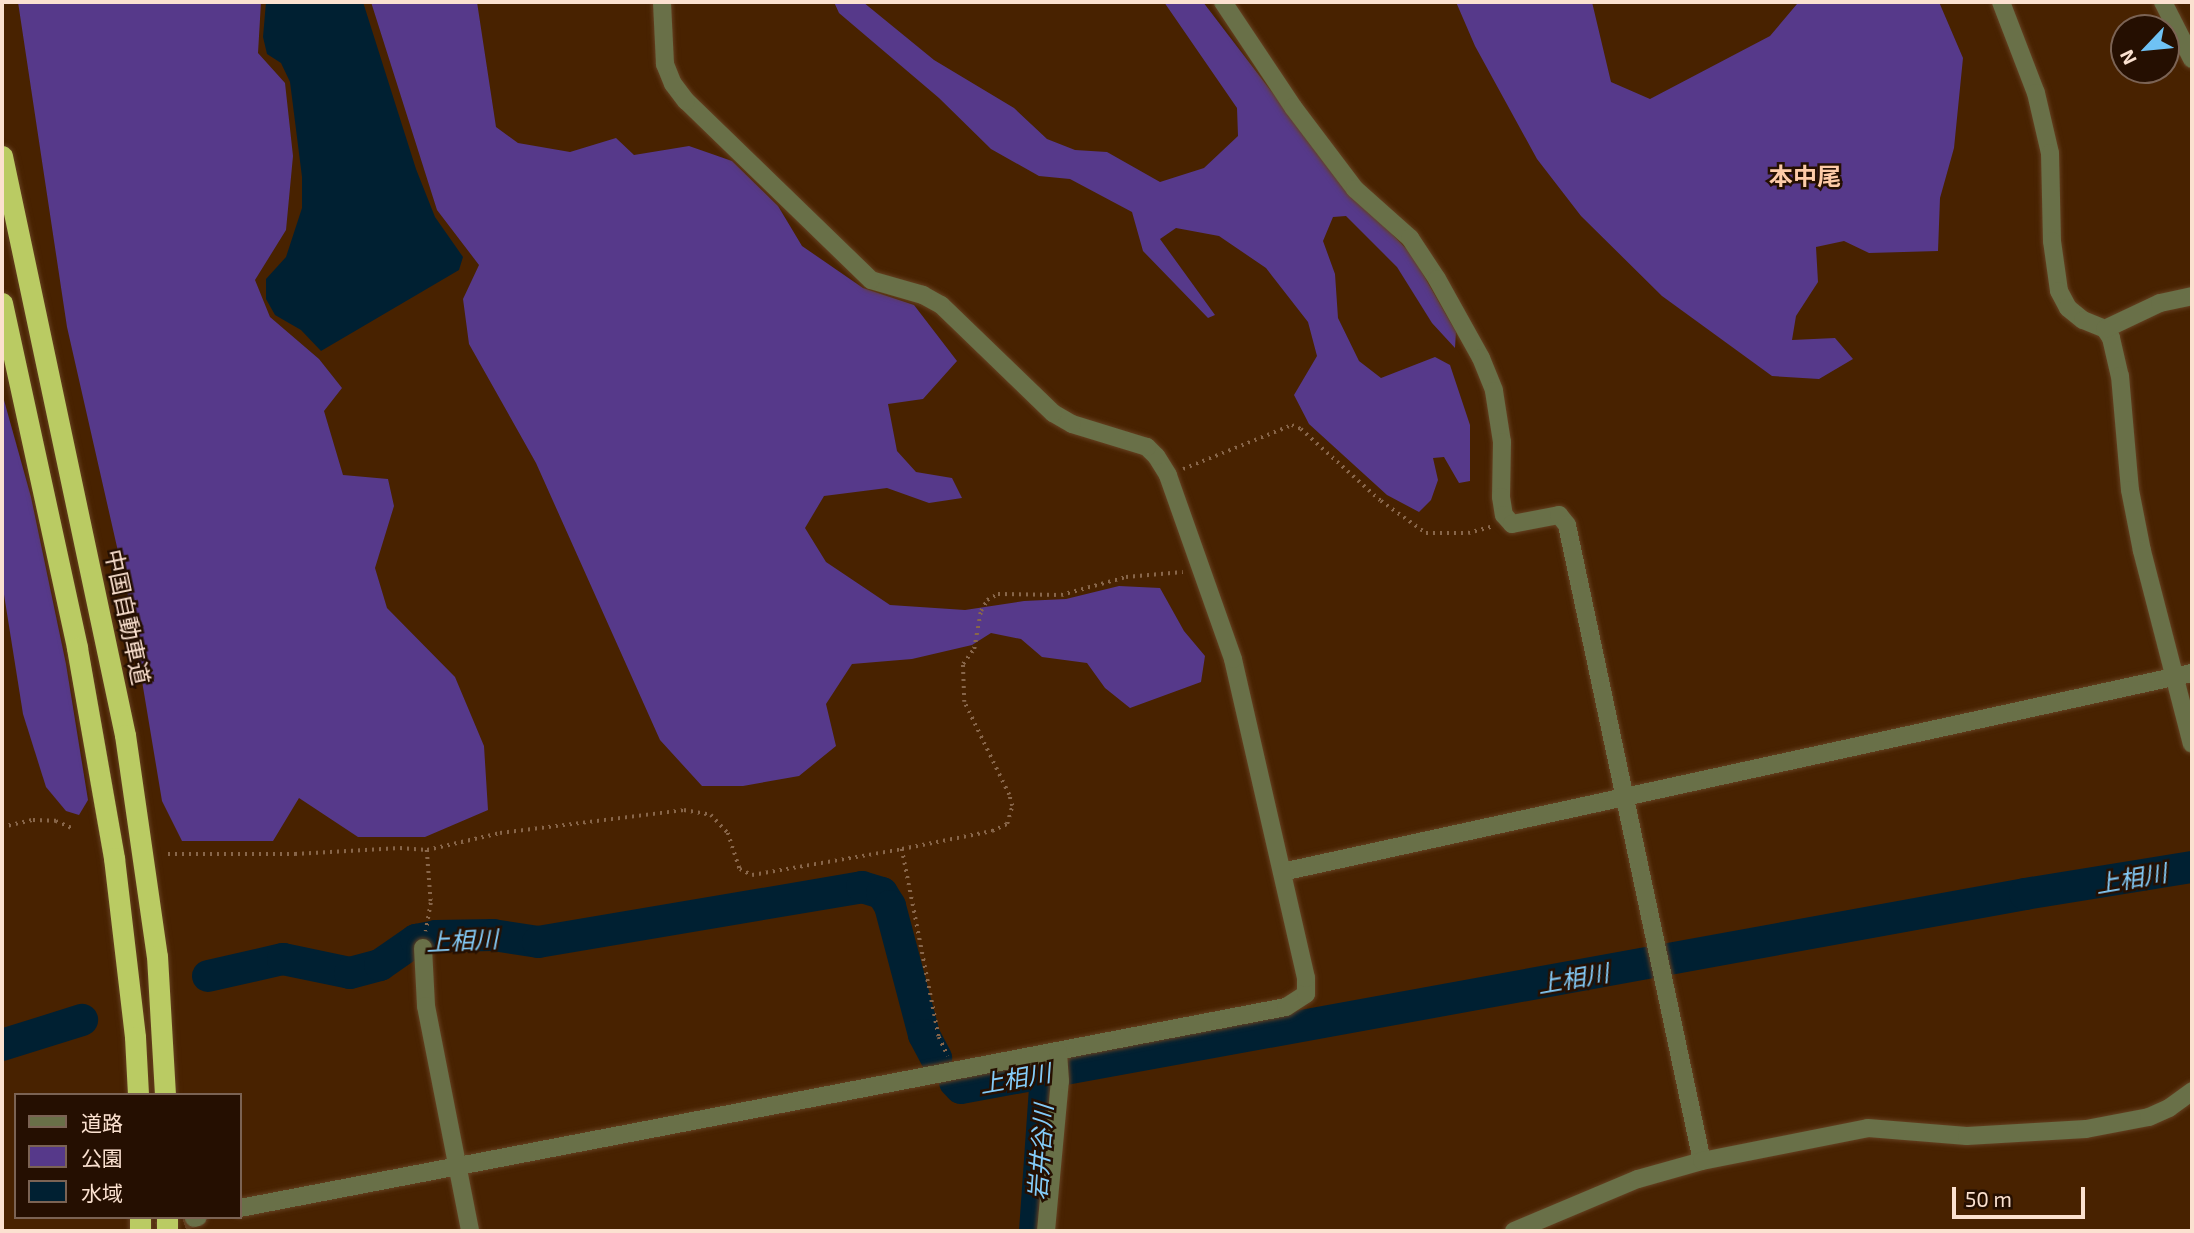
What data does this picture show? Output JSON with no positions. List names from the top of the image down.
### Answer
{
  "streets": {
    "highway": ["中国自動車道"]
  },
  "districts": ["本中尾"],
  "water": ["上相川", "岩井谷川"],
  "legend": ["道路", "公園", "水域"],
  "scale_bar": "50 m",
  "north": "bottom left"
}
